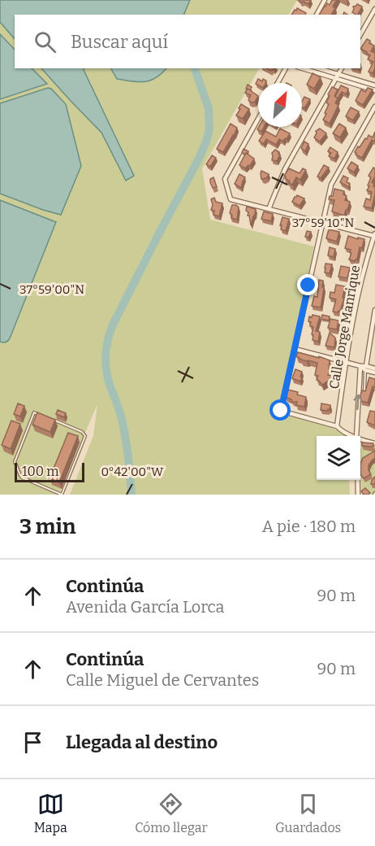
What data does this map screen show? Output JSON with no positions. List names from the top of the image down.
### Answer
{
  "streets": {
    "street": ["Calle Jorge Manrique"]
  },
  "scale_bar": "100 m",
  "north": "top right",
  "page": {
    "search": "Buscar aquí",
    "scale": "100 m",
    "heading": ["3 min", "A pie · 180 m"],
    "list": [
      ["Continúa", "Avenida García Lorca", "90 m"],
      ["Continúa", "Calle Miguel de Cervantes", "90 m"],
      "Llegada al destino"
    ],
    "nav": ["Mapa", "Cómo llegar", "Guardados"]
  },
  "coordinates": ["37°59'10\"N", "37°59'00\"N", "0°42'00\"W"]
}
